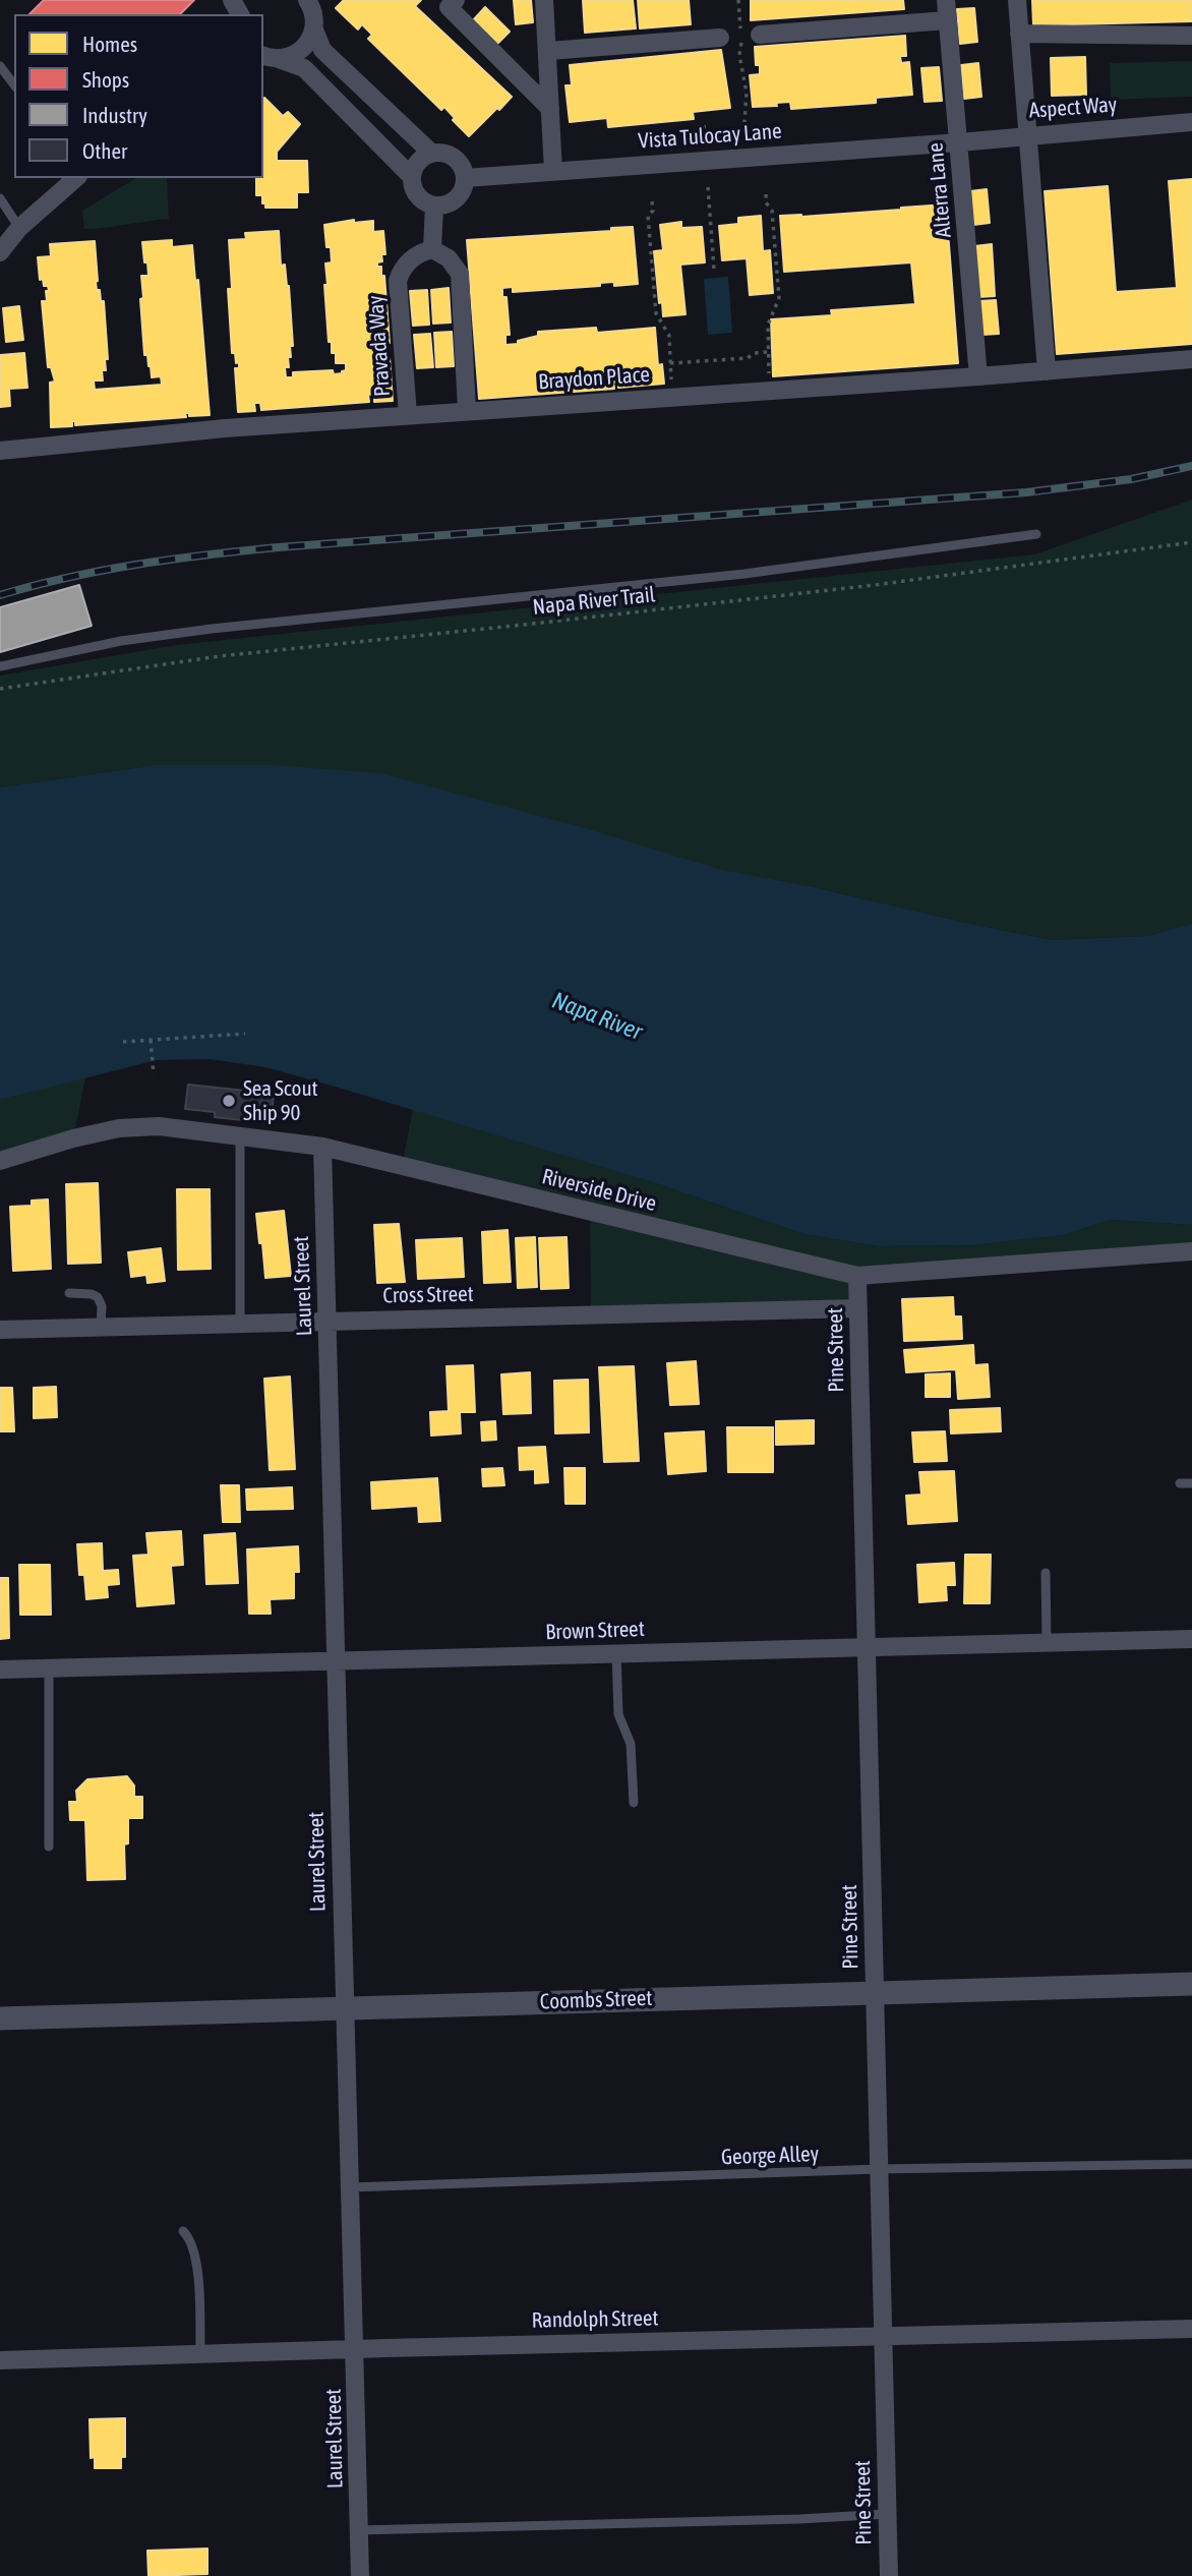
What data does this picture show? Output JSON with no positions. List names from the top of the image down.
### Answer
{
  "streets": {
    "street": [
      "Aspect Way",
      "Vista Tulocay Lane",
      "Alterra Lane",
      "Pravada Way",
      "Braydon Place",
      "Riverside Drive",
      "Laurel Street",
      "Cross Street",
      "Pine Street",
      "Brown Street",
      "Coombs Street",
      "Randolph Street"
    ],
    "lane": ["George Alley"],
    "path": ["Napa River Trail"]
  },
  "crossings": [
    ["Aspect Way", "Vista Tulocay Lane"],
    ["Aspect Way", "Alterra Lane"],
    ["Vista Tulocay Lane", "Alterra Lane"],
    ["Alterra Lane", "Braydon Place"],
    ["Pravada Way", "Braydon Place"],
    ["Riverside Drive", "Laurel Street"],
    ["Riverside Drive", "Pine Street"],
    ["Laurel Street", "Cross Street"],
    ["Laurel Street", "Brown Street"],
    ["Laurel Street", "Coombs Street"],
    ["Laurel Street", "George Alley"],
    ["Laurel Street", "Randolph Street"],
    ["Cross Street", "Pine Street"],
    ["Pine Street", "Brown Street"],
    ["Pine Street", "Coombs Street"],
    ["Pine Street", "George Alley"],
    ["Pine Street", "Randolph Street"]
  ],
  "water": ["Napa River"],
  "places": ["Sea Scout Ship 90"],
  "legend": [
    "Homes",
    "Shops",
    "Industry",
    "Other"
  ]
}
